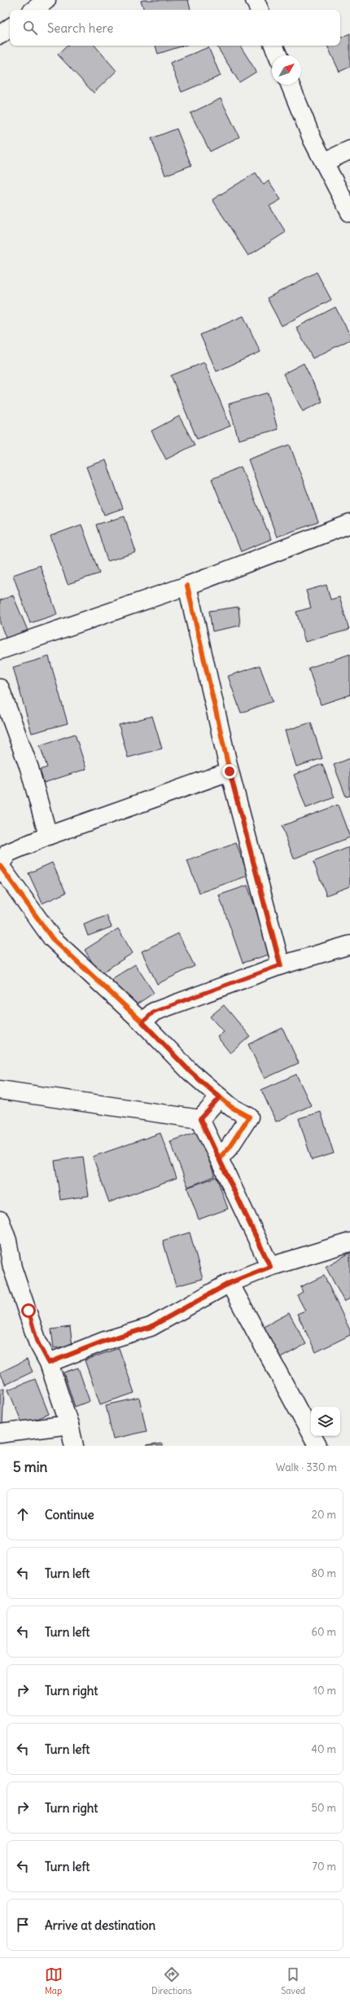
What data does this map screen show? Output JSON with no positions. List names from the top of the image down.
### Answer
{
  "north": "top right",
  "page": {
    "search": "Search here",
    "heading": ["5 min", "Walk · 330 m"],
    "list": [
      ["Continue", "20 m"],
      ["Turn left", "80 m"],
      ["Turn left", "60 m"],
      ["Turn right", "10 m"],
      ["Turn left", "40 m"],
      ["Turn right", "50 m"],
      ["Turn left", "70 m"],
      "Arrive at destination"
    ],
    "nav": ["Map", "Directions", "Saved"]
  }
}
